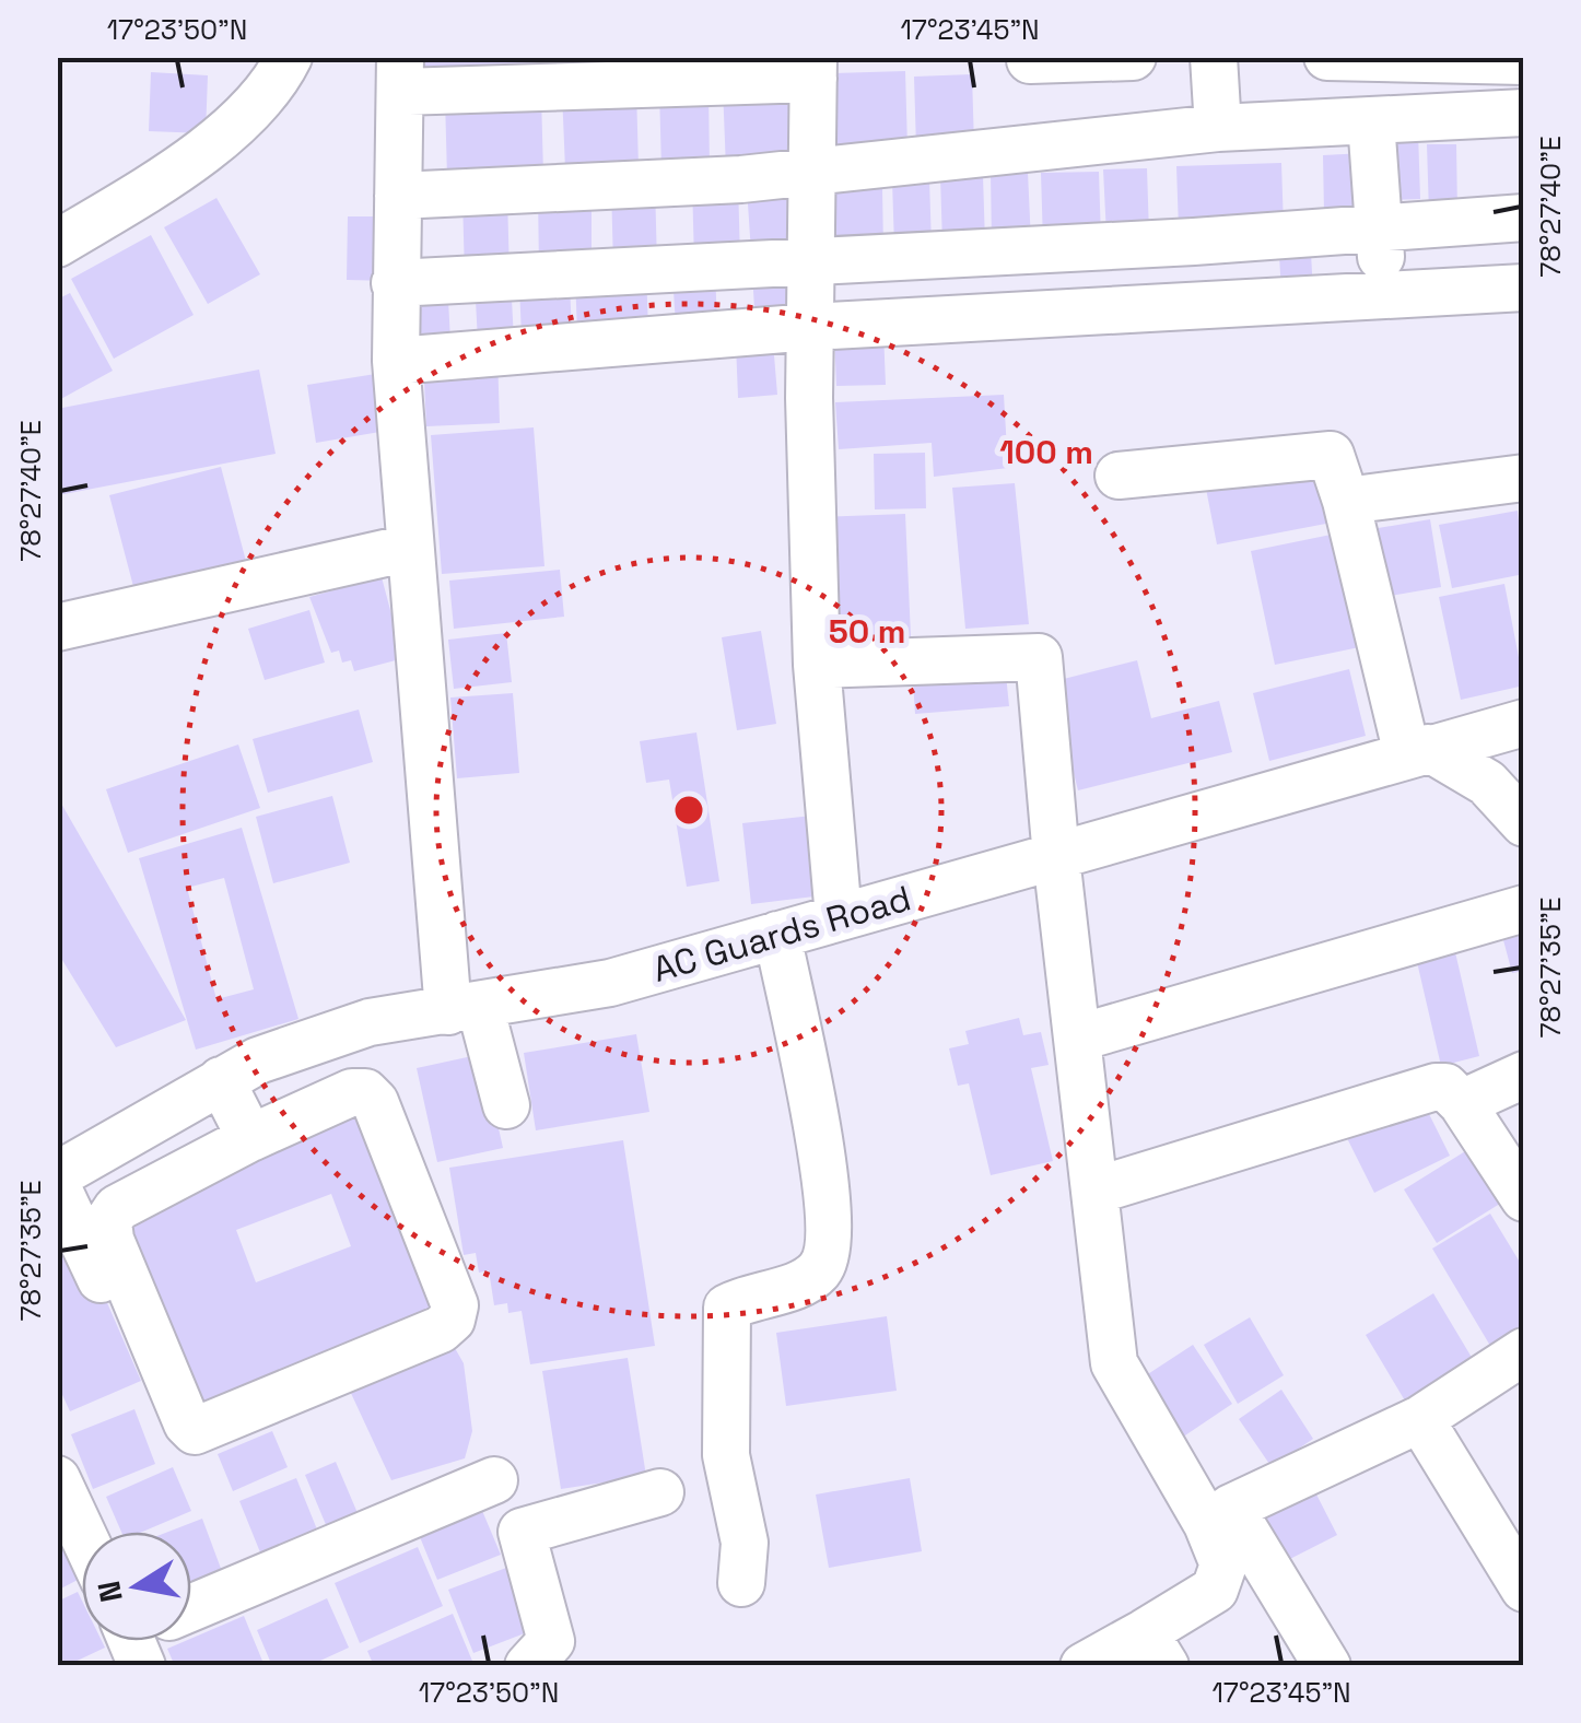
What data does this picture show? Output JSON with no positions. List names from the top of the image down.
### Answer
{
  "streets": {
    "street": ["AC Guards Road"]
  },
  "north": "left",
  "coordinates": [
    "17°23'50\"N",
    "17°23'45\"N",
    "78°27'40\"E",
    "78°27'35\"E"
  ],
  "rings": ["100 m", "50 m"]
}
